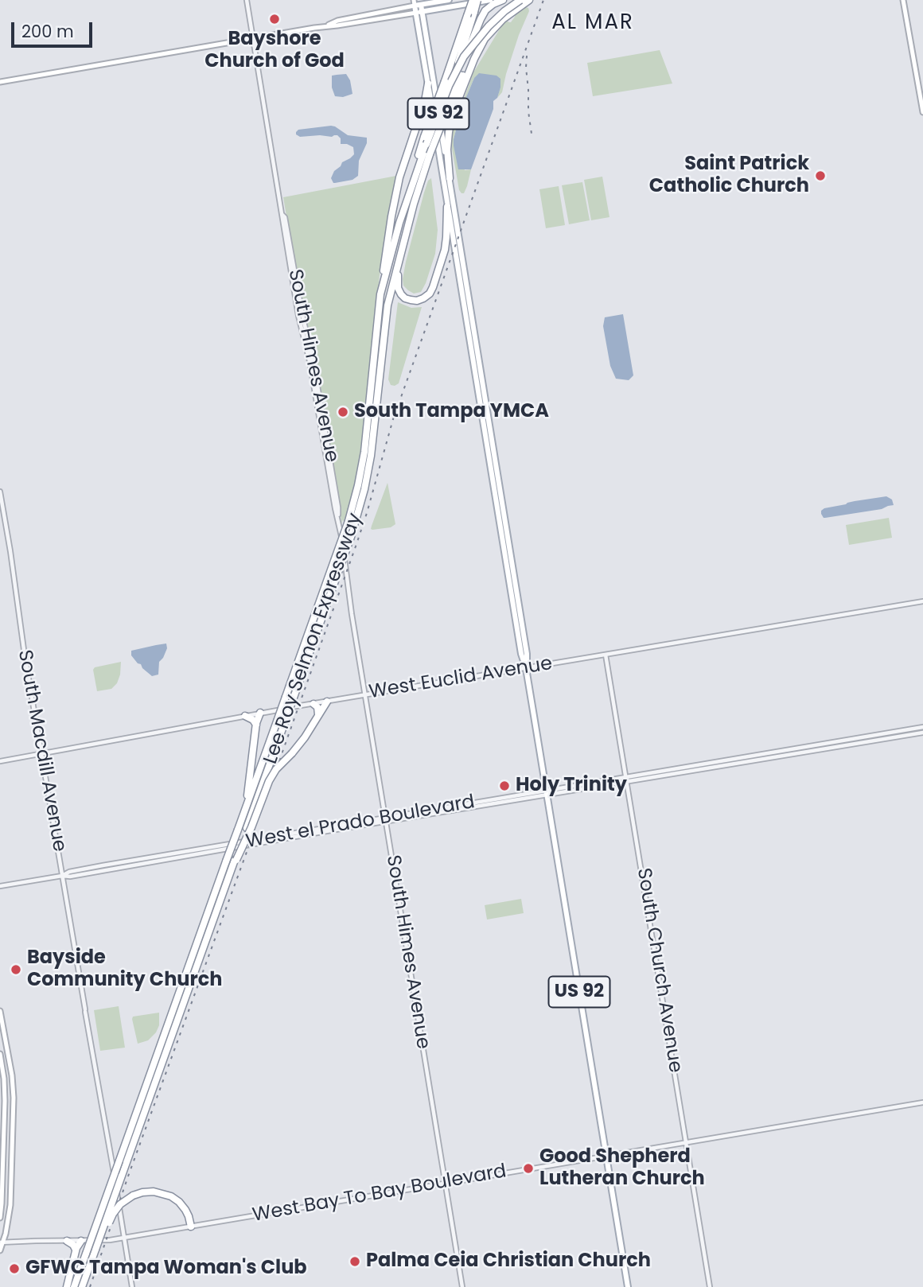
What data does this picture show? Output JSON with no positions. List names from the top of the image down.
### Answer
{
  "streets": {
    "highway": ["Lee Roy Selmon Expressway"],
    "main road": ["US 92"],
    "street": [
      "South Himes Avenue",
      "West Euclid Avenue",
      "South Macdill Avenue",
      "West el Prado Boulevard",
      "South Church Avenue",
      "West Bay To Bay Boulevard"
    ]
  },
  "crossings": [
    ["US 92", "West Euclid Avenue"],
    ["US 92", "West el Prado Boulevard"],
    ["US 92", "West Bay To Bay Boulevard"],
    ["South Himes Avenue", "West Euclid Avenue"],
    ["South Himes Avenue", "West el Prado Boulevard"],
    ["South Himes Avenue", "West Bay To Bay Boulevard"],
    ["West Euclid Avenue", "South Macdill Avenue"],
    ["West Euclid Avenue", "South Church Avenue"],
    ["South Macdill Avenue", "West el Prado Boulevard"],
    ["South Macdill Avenue", "West Bay To Bay Boulevard"],
    ["West el Prado Boulevard", "South Church Avenue"],
    ["South Church Avenue", "West Bay To Bay Boulevard"]
  ],
  "districts": ["AL MAR"],
  "places": [
    "Bayshore Church of God",
    "Saint Patrick Catholic Church",
    "South Tampa YMCA",
    "Holy Trinity",
    "Bayside Community Church",
    "Good Shepherd Lutheran Church",
    "Palma Ceia Christian Church",
    "GFWC Tampa Woman's Club"
  ],
  "scale_bar": "200 m"
}
